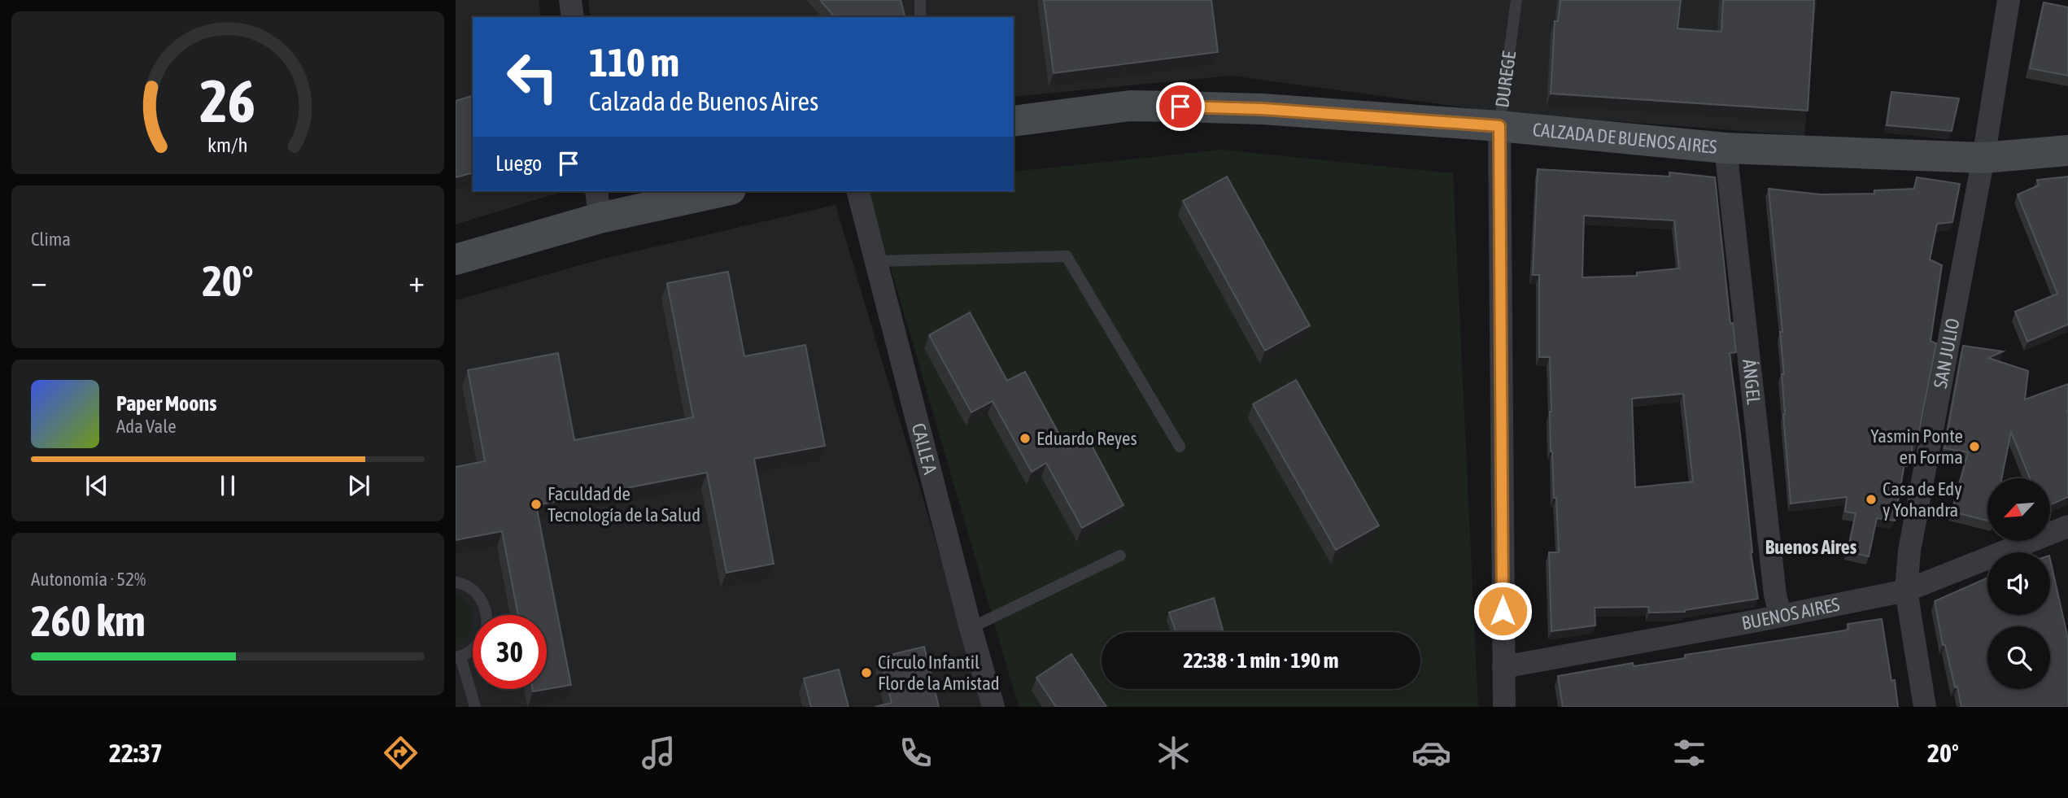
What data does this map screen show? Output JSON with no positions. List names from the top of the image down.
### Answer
{
  "streets": {
    "street": [
      "DUREGE",
      "CALZADA DE BUENOS AIRES",
      "SAN JULIO",
      "ÁNGEL",
      "CALLE A",
      "BUENOS AIRES"
    ]
  },
  "crossings": [
    ["DUREGE", "CALZADA DE BUENOS AIRES"],
    ["DUREGE", "BUENOS AIRES"],
    ["CALZADA DE BUENOS AIRES", "SAN JULIO"],
    ["CALZADA DE BUENOS AIRES", "ÁNGEL"],
    ["SAN JULIO", "BUENOS AIRES"],
    ["ÁNGEL", "BUENOS AIRES"]
  ],
  "districts": ["Buenos Aires"],
  "places": [
    "Eduardo Reyes",
    "Yasmin Ponte en Forma",
    "Casa de Edy y Yohandra",
    "Faculdad de Tecnología de la Salud",
    "Círculo Infantil Flor de la Amistad"
  ],
  "north": "bottom left",
  "page": {
    "turn": ["110 m", "Calzada de Buenos Aires"],
    "then": "Luego",
    "tile": [
      "Clima",
      ["Autonomía · 52%", "260 km"]
    ],
    "heat": ["−", "20°", "+"],
    "song": ["Paper Moons", "Ada Vale"],
    "limit": "30",
    "trip": "22:38 · 1 min · 190 m",
    "tabs": ["22:37", "20°"],
    "gauge": ["26", "km/h"]
  }
}
